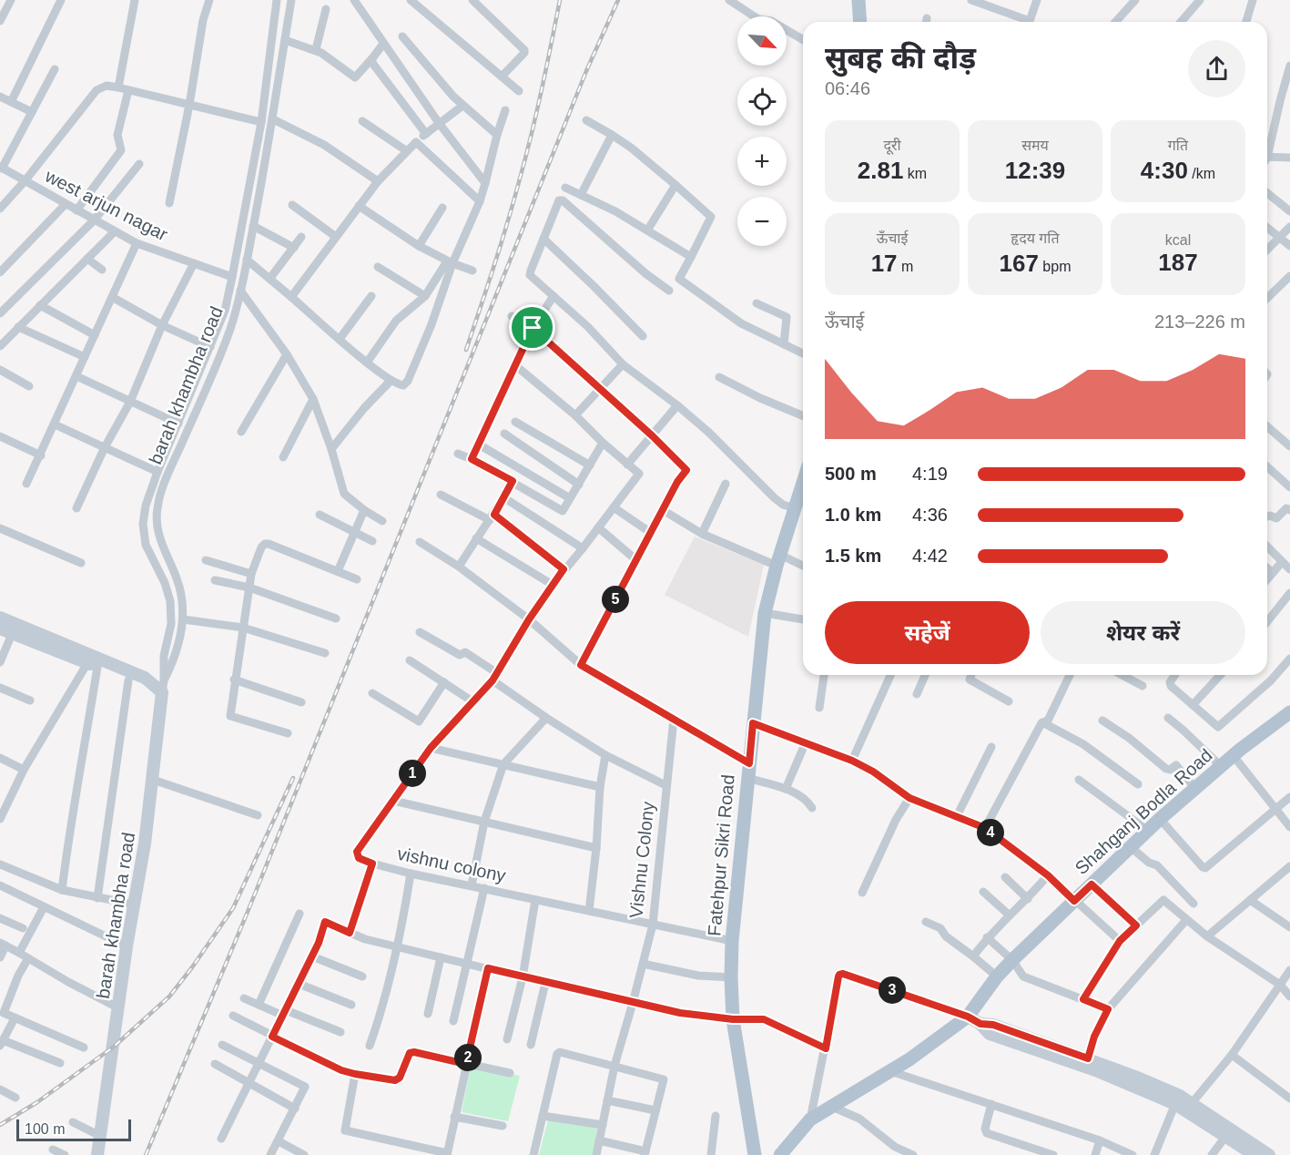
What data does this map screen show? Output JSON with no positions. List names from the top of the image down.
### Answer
{
  "streets": {
    "main road": ["Shahganj Bodla Road", "Fatehpur Sikri Road"],
    "street": [
      "west arjun nagar",
      "barah khambha road",
      "Vishnu Colony",
      "vishnu colony"
    ]
  },
  "crossings": [
    ["west arjun nagar", "barah khambha road"],
    ["Fatehpur Sikri Road", "vishnu colony"],
    ["Vishnu Colony", "vishnu colony"]
  ],
  "scale_bar": "100 m",
  "north": "bottom right",
  "page": {
    "map_buttons": ["+", "−"],
    "heading": ["सुबह की दौड़", "06:46"],
    "stats": [
      ["दूरी", "2.81 km"],
      ["समय", "12:39"],
      ["गति", "4:30 /km"],
      ["ऊँचाई", "17 m"],
      ["हृदय गति", "167 bpm"],
      ["kcal", "187"]
    ],
    "chart": ["ऊँचाई", "213–226 m"],
    "list": [
      {
        "name": "500 m",
        "note": "4:19"
      },
      {
        "name": "1.0 km",
        "note": "4:36"
      },
      {
        "name": "1.5 km",
        "note": "4:42"
      }
    ],
    "pins": [
      "5",
      "1",
      "4",
      "3",
      "2"
    ],
    "buttons": ["सहेजें", "शेयर करें"],
    "scale": "100 m"
  }
}
